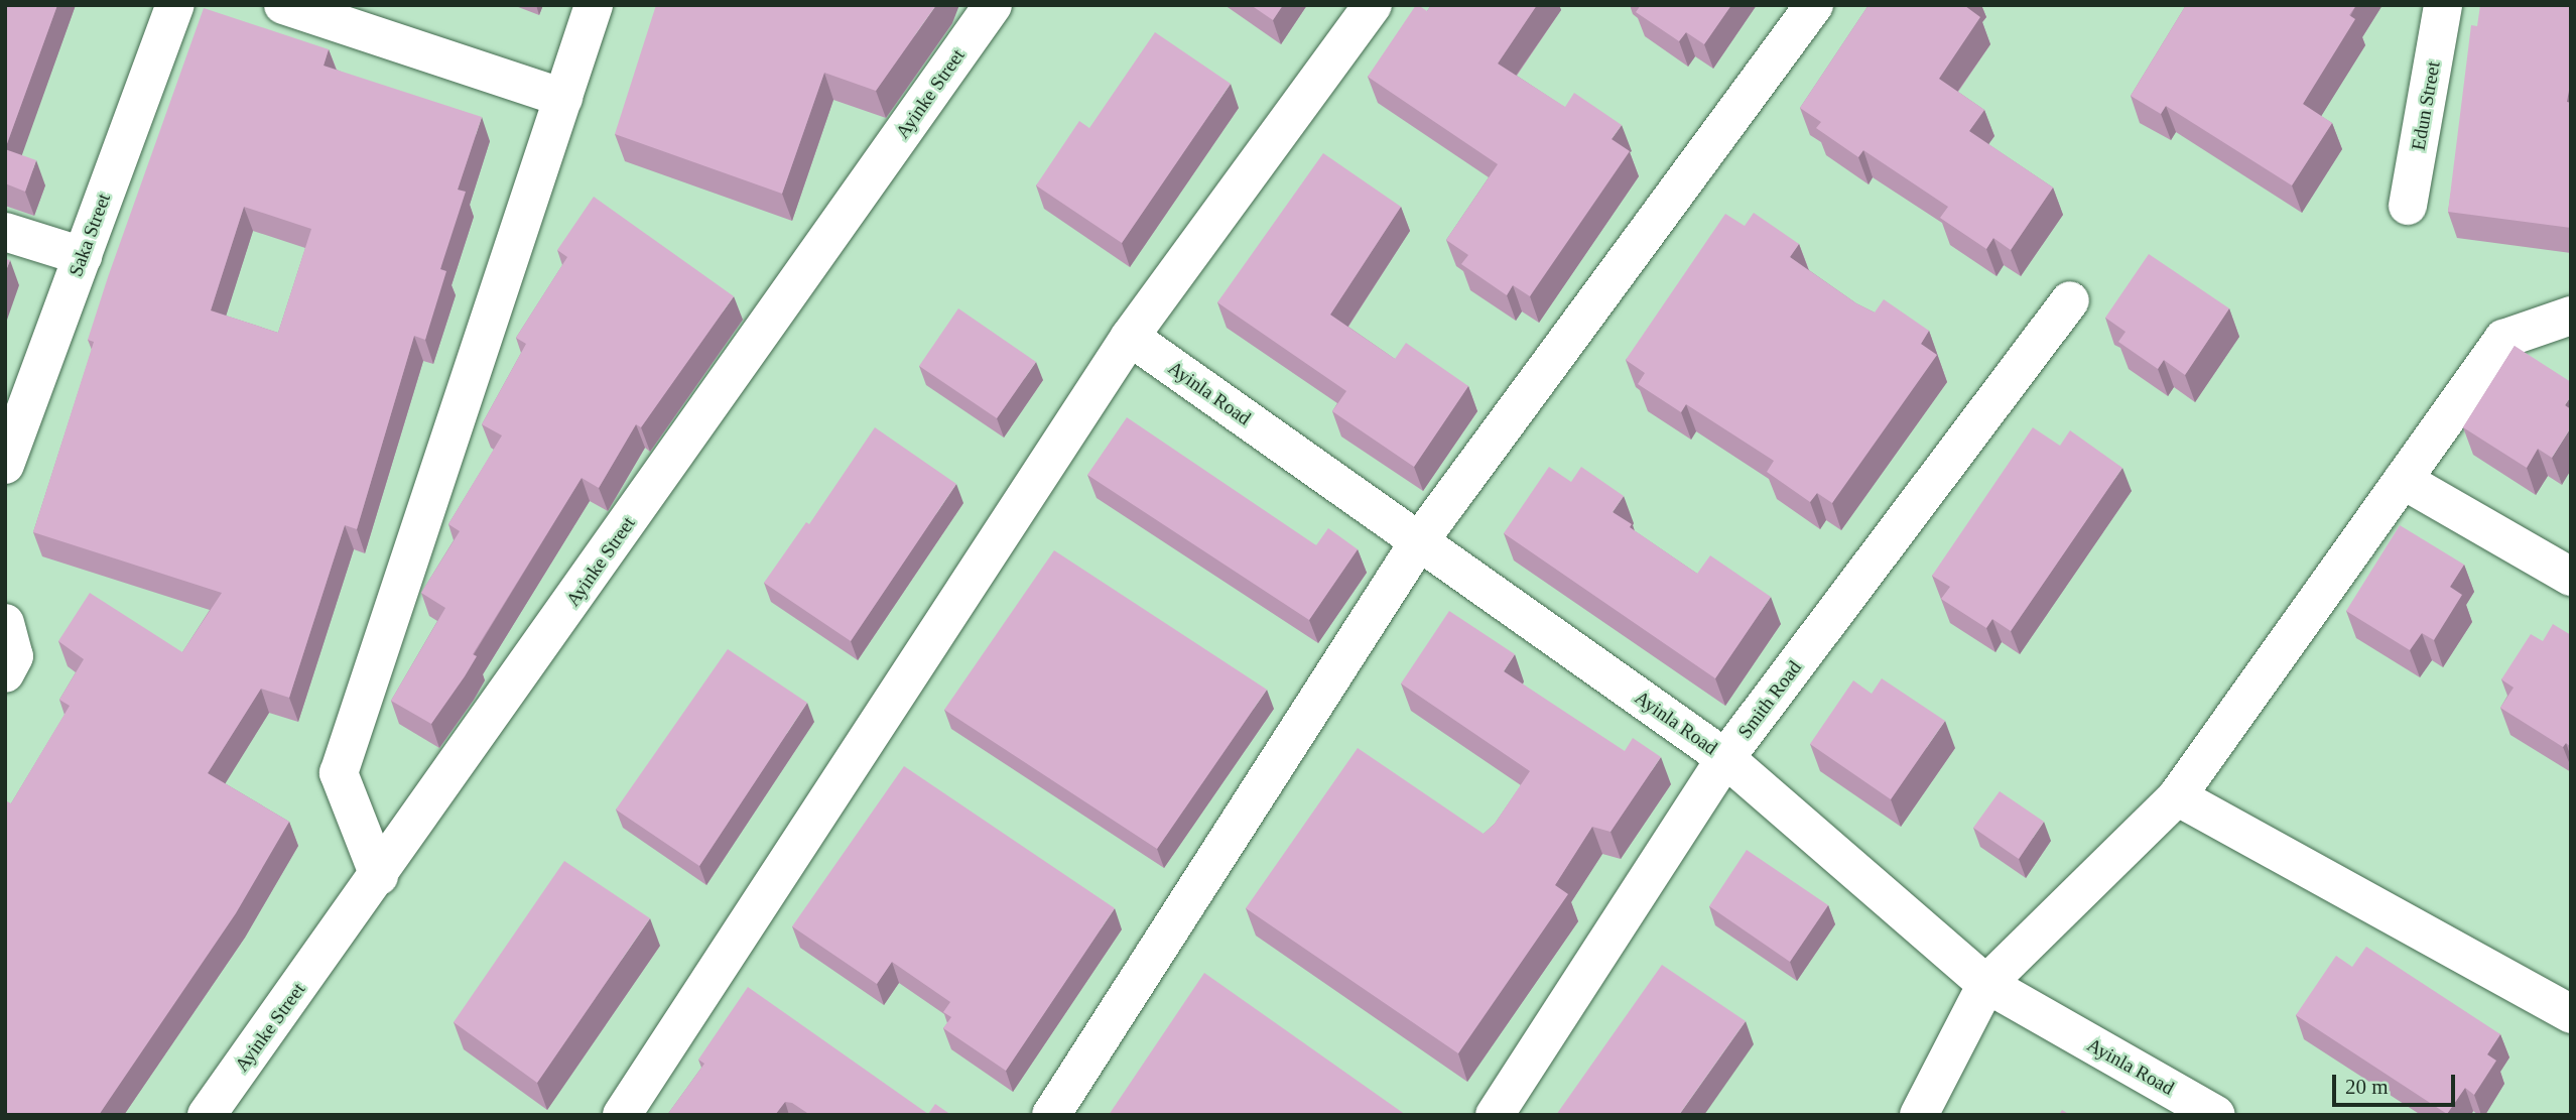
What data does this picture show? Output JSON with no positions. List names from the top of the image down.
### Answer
{
  "streets": {
    "street": [
      "Ayinke Street",
      "Edun Street",
      "Saka Street",
      "Ayinla Road",
      "Smith Road"
    ]
  },
  "crossings": [
    ["Ayinla Road", "Smith Road"]
  ],
  "scale_bar": "20 m"
}
